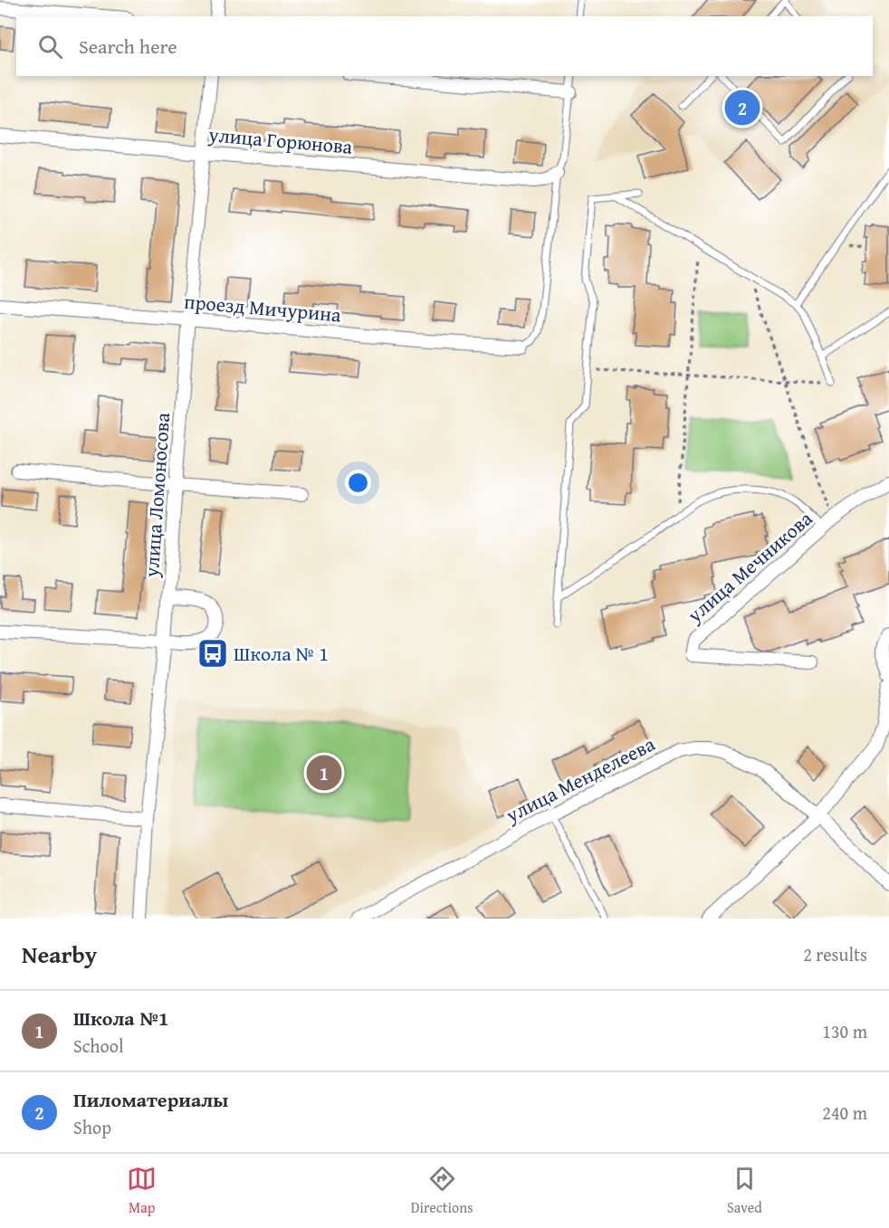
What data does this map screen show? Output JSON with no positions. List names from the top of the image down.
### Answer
{
  "streets": {
    "street": [
      "улица Горюнова",
      "проезд Мичурина",
      "улица Ломоносова",
      "улица Мечникова",
      "улица Менделеева"
    ]
  },
  "crossings": [
    ["улица Горюнова", "улица Ломоносова"],
    ["проезд Мичурина", "улица Ломоносова"]
  ],
  "places": {
    "bus stop": ["Школа № 1"]
  },
  "page": {
    "search": "Search here",
    "pins": ["2", "1"],
    "heading": ["Nearby", "2 results"],
    "list": [
      {
        "mark": "1",
        "name": "Школа №1",
        "note": "School",
        "value": "130 m"
      },
      {
        "mark": "2",
        "name": "Пиломатериалы",
        "note": "Shop",
        "value": "240 m"
      }
    ],
    "nav": ["Map", "Directions", "Saved"]
  }
}
